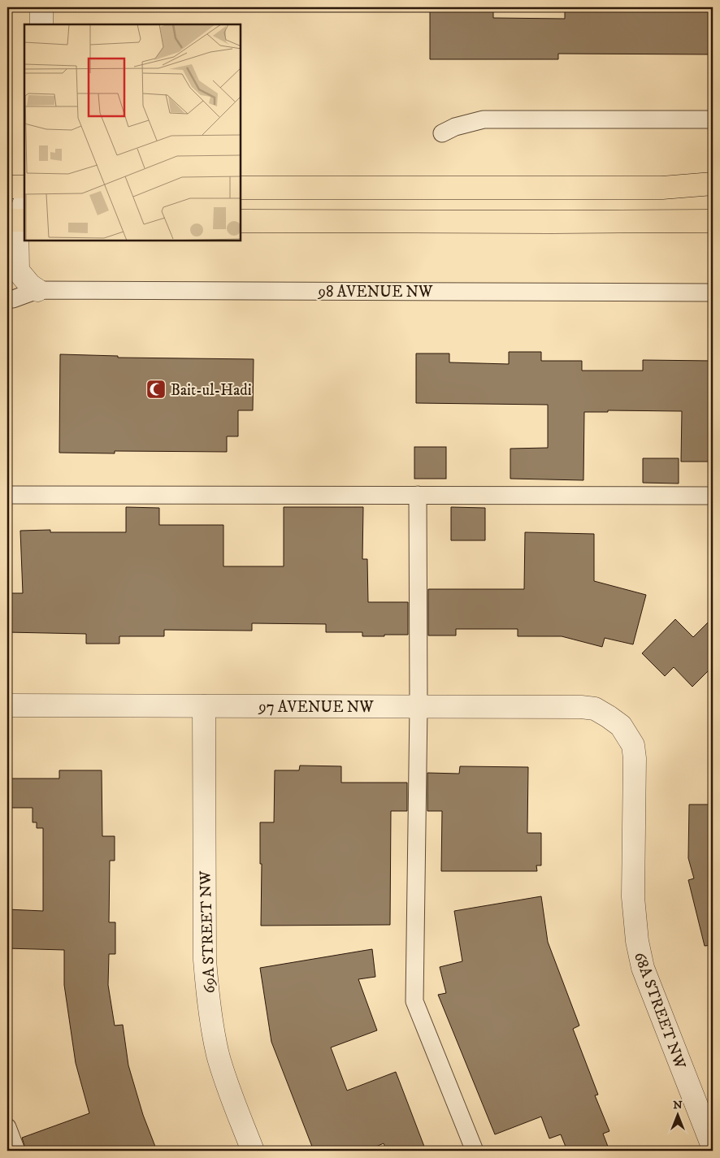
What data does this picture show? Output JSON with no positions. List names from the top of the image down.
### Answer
{
  "streets": {
    "street": ["97 AVENUE NW", "69A STREET NW", "68A STREET NW"],
    "lane": ["98 AVENUE NW"]
  },
  "crossings": [
    ["97 AVENUE NW", "69A STREET NW"],
    ["97 AVENUE NW", "68A STREET NW"]
  ],
  "places": {
    "mosque": ["Bait-ul-Hadi"]
  },
  "north": "top"
}
